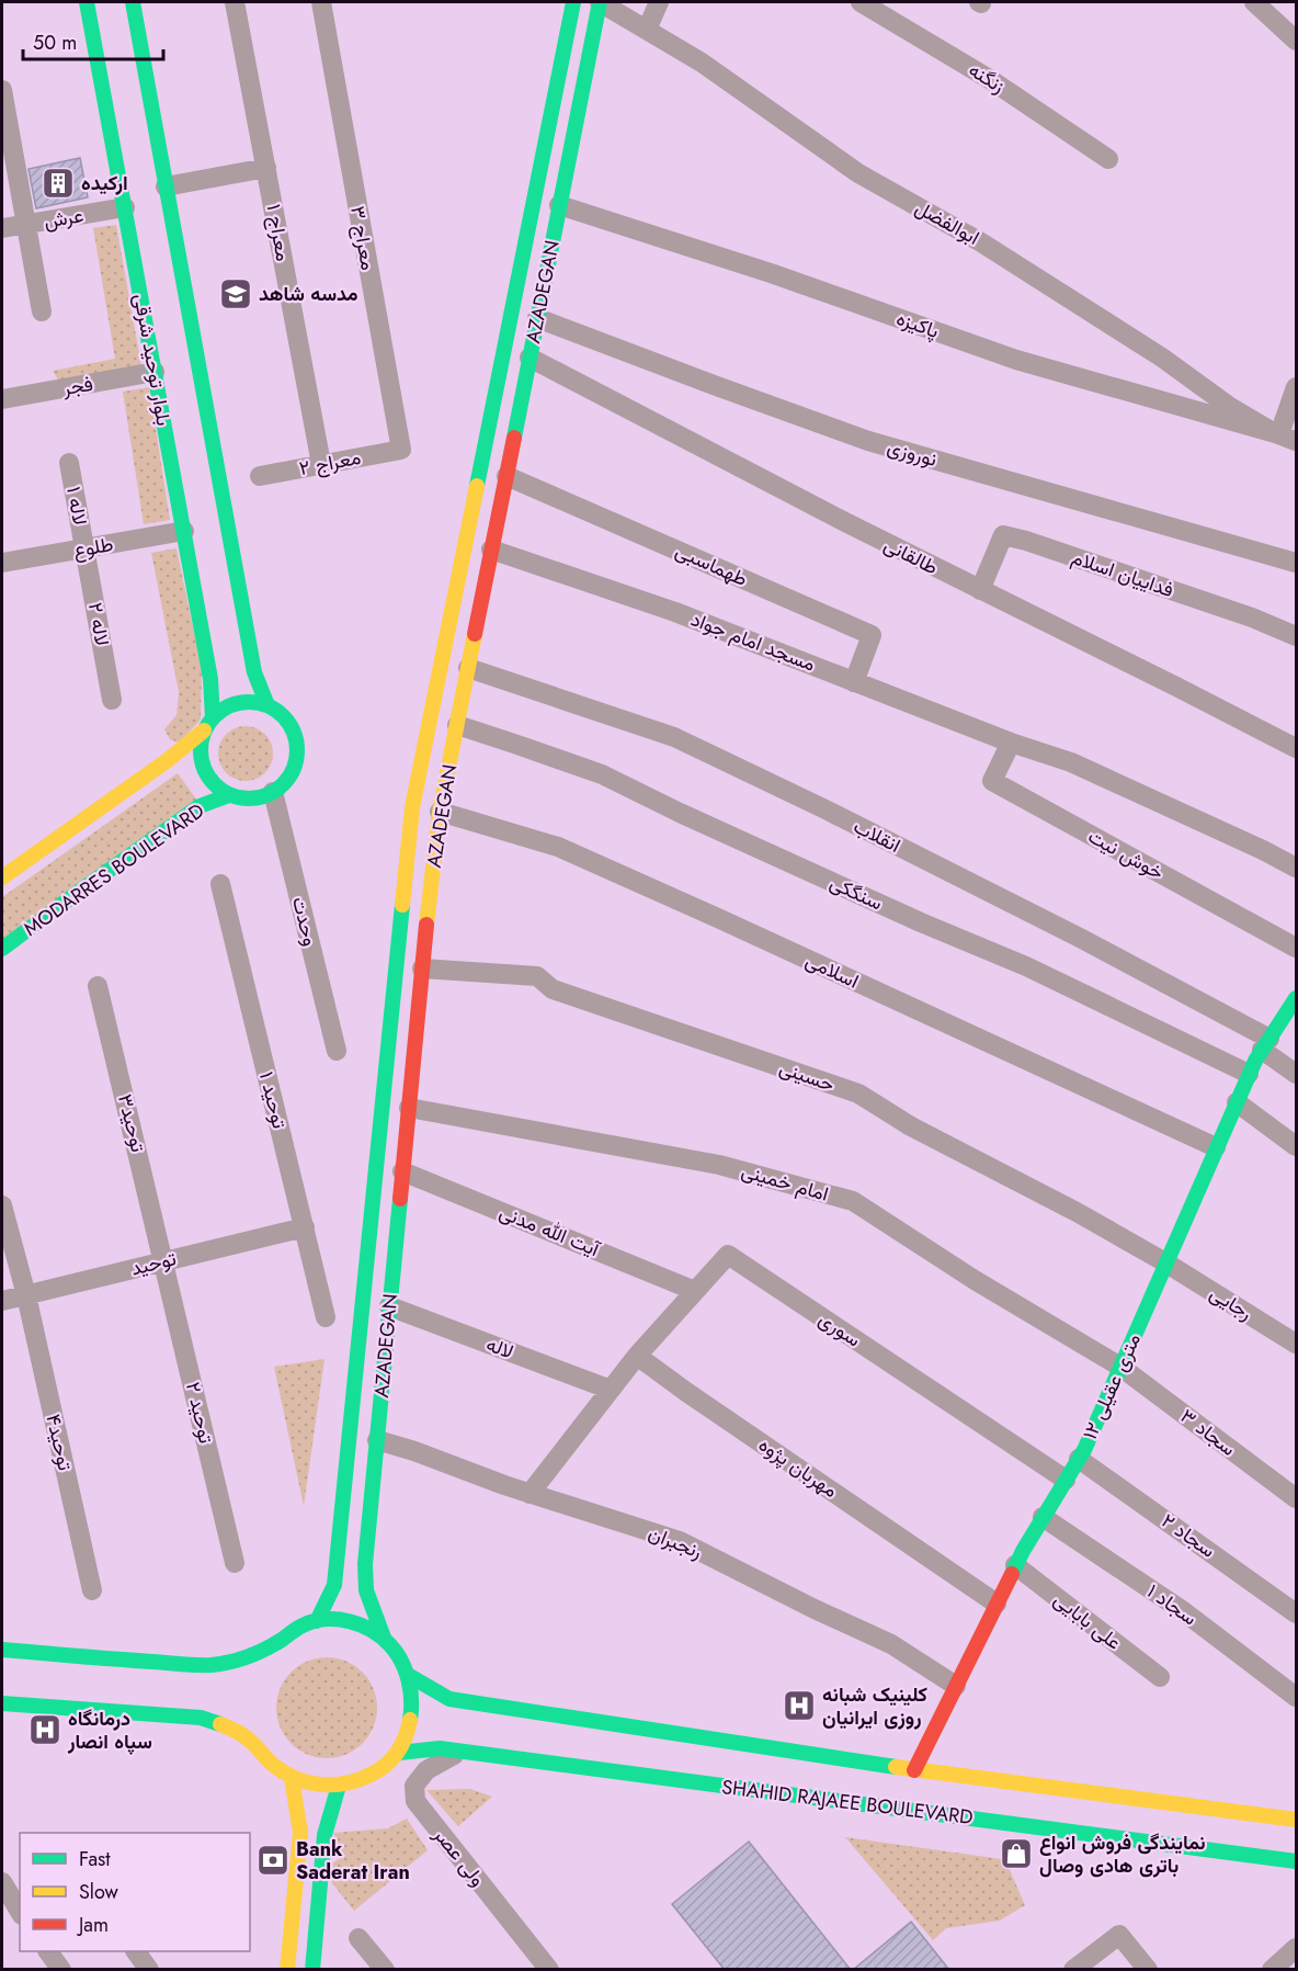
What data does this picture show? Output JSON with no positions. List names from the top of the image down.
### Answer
{
  "streets": {
    "main road": [
      "AZADEGAN",
      "بلوار توحید شرقی",
      "MODARRES BOULEVARD",
      "۱۲ متری عقیلی",
      "SHAHID RAJAEE BOULEVARD"
    ],
    "street": [
      "زنگنه",
      "عرش",
      "ابوالفضل",
      "معراج ۱",
      "معراج ۳",
      "پاکیزه",
      "فجر",
      "نوروزی",
      "معراج ۲",
      "لاله ۱",
      "طلوع",
      "طالقانی",
      "طهماسبی",
      "فداییان اسلام",
      "لاله ۲",
      "مسجد امام جواد",
      "انقلاب",
      "خوش نیت",
      "سنگکی",
      "وحدت",
      "اسلامی",
      "حسینی",
      "توحید ۱",
      "توحید۳",
      "امام خمینی",
      "آیت الله مدنی",
      "توحید",
      "رجایی",
      "سوری",
      "لاله",
      "توحید ۲",
      "سجاد ۳",
      "توحید۴",
      "مهربان پژوه",
      "سجاد ۲",
      "رنجبران",
      "سجاد ۱",
      "علی بابایی",
      "ولی عصر"
    ]
  },
  "crossings": [
    ["عرش", "بلوار توحید شرقی"],
    ["ابوالفضل", "AZADEGAN"],
    ["ابوالفضل", "پاکیزه"],
    ["معراج ۱", "معراج ۲"],
    ["معراج ۳", "معراج ۲"],
    ["AZADEGAN", "پاکیزه"],
    ["AZADEGAN", "نوروزی"],
    ["AZADEGAN", "طالقانی"],
    ["AZADEGAN", "طهماسبی"],
    ["AZADEGAN", "مسجد امام جواد"],
    ["AZADEGAN", "انقلاب"],
    ["AZADEGAN", "سنگکی"],
    ["AZADEGAN", "اسلامی"],
    ["AZADEGAN", "حسینی"],
    ["AZADEGAN", "امام خمینی"],
    ["AZADEGAN", "آیت الله مدنی"],
    ["AZADEGAN", "لاله"],
    ["AZADEGAN", "رنجبران"],
    ["بلوار توحید شرقی", "فجر"],
    ["بلوار توحید شرقی", "طلوع"],
    ["بلوار توحید شرقی", "MODARRES BOULEVARD"],
    ["بلوار توحید شرقی", "وحدت"],
    ["لاله ۱", "طلوع"],
    ["لاله ۱", "لاله ۲"],
    ["طلوع", "لاله ۲"],
    ["طالقانی", "فداییان اسلام"],
    ["طهماسبی", "مسجد امام جواد"],
    ["مسجد امام جواد", "خوش نیت"],
    ["انقلاب", "۱۲ متری عقیلی"],
    ["MODARRES BOULEVARD", "وحدت"],
    ["سنگکی", "۱۲ متری عقیلی"],
    ["اسلامی", "۱۲ متری عقیلی"],
    ["حسینی", "رجایی"],
    ["حسینی", "۱۲ متری عقیلی"],
    ["توحید ۱", "توحید"],
    ["توحید۳", "توحید"],
    ["توحید۳", "توحید ۲"],
    ["امام خمینی", "۱۲ متری عقیلی"],
    ["امام خمینی", "سجاد ۳"],
    ["آیت الله مدنی", "سوری"],
    ["توحید", "توحید ۲"],
    ["توحید", "توحید۴"],
    ["رجایی", "۱۲ متری عقیلی"],
    ["سوری", "۱۲ متری عقیلی"],
    ["سوری", "مهربان پژوه"],
    ["۱۲ متری عقیلی", "سجاد ۳"],
    ["۱۲ متری عقیلی", "مهربان پژوه"],
    ["۱۲ متری عقیلی", "سجاد ۲"],
    ["۱۲ متری عقیلی", "رنجبران"],
    ["۱۲ متری عقیلی", "سجاد ۱"],
    ["۱۲ متری عقیلی", "علی بابایی"],
    ["۱۲ متری عقیلی", "SHAHID RAJAEE BOULEVARD"],
    ["SHAHID RAJAEE BOULEVARD", "ولی عصر"]
  ],
  "places": {
    "building": ["ارکیده"],
    "school or university": ["مدسه شاهد"],
    "hospital": ["کلینیک شبانه روزی ایرانیان", "درمانگاه سپاه انصار"],
    "shop": ["نمایندگی فروش انواع باتری هادی وصال"],
    "bank": ["Bank Saderat Iran"]
  },
  "legend": ["Fast", "Slow", "Jam"],
  "scale_bar": "50 m"
}
